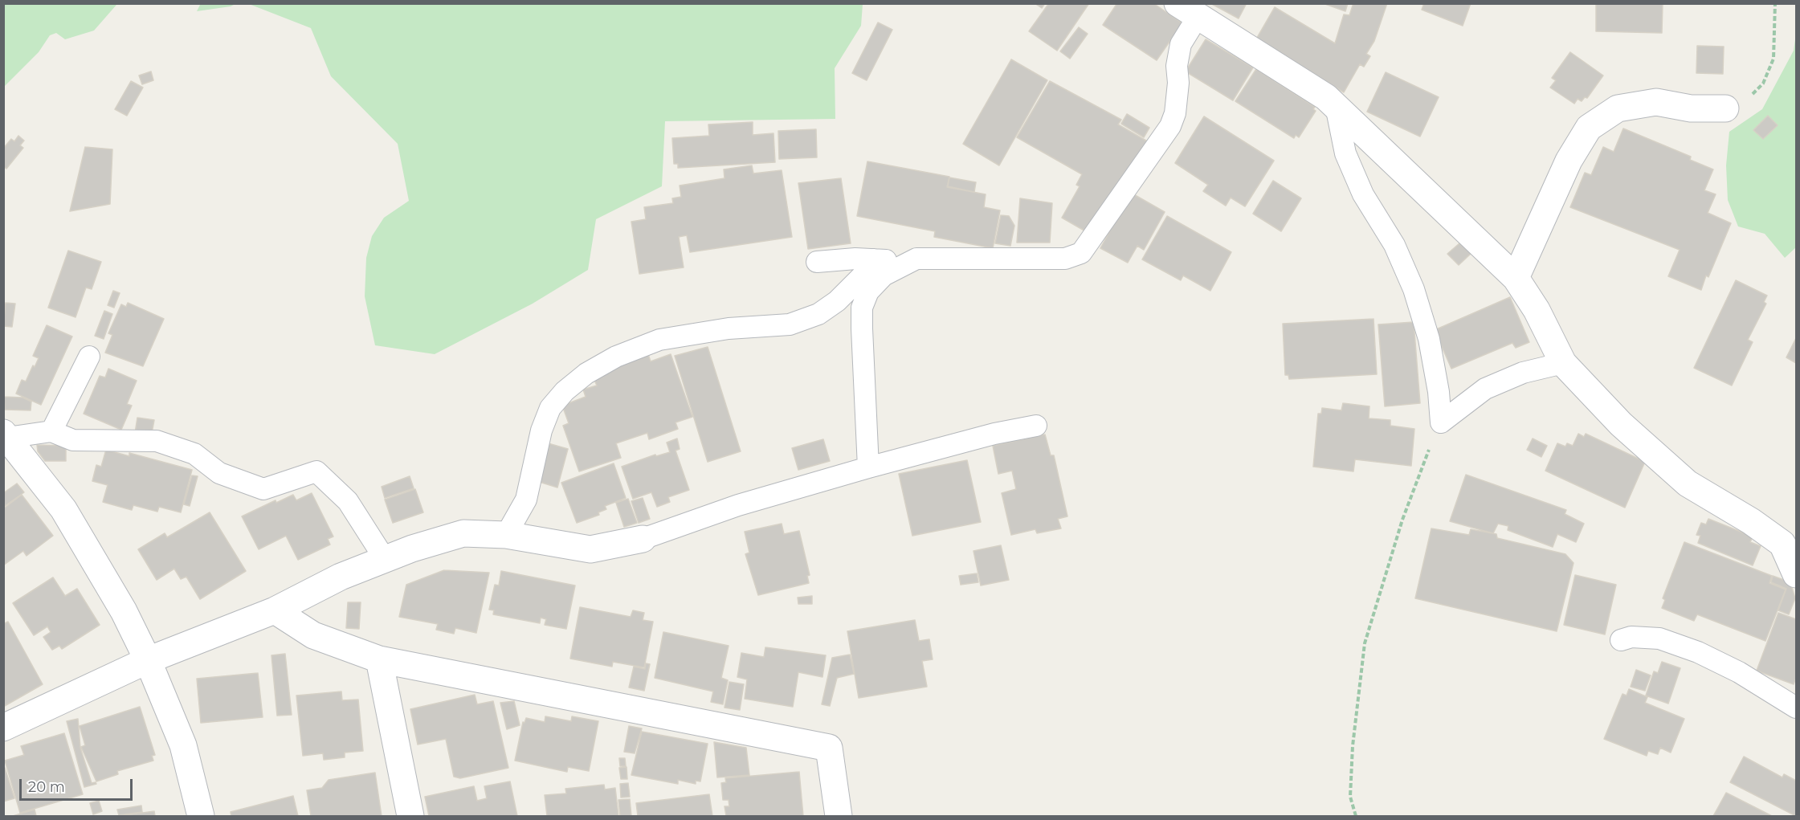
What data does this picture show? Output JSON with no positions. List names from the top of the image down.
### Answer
{
  "scale_bar": "20 m"
}
